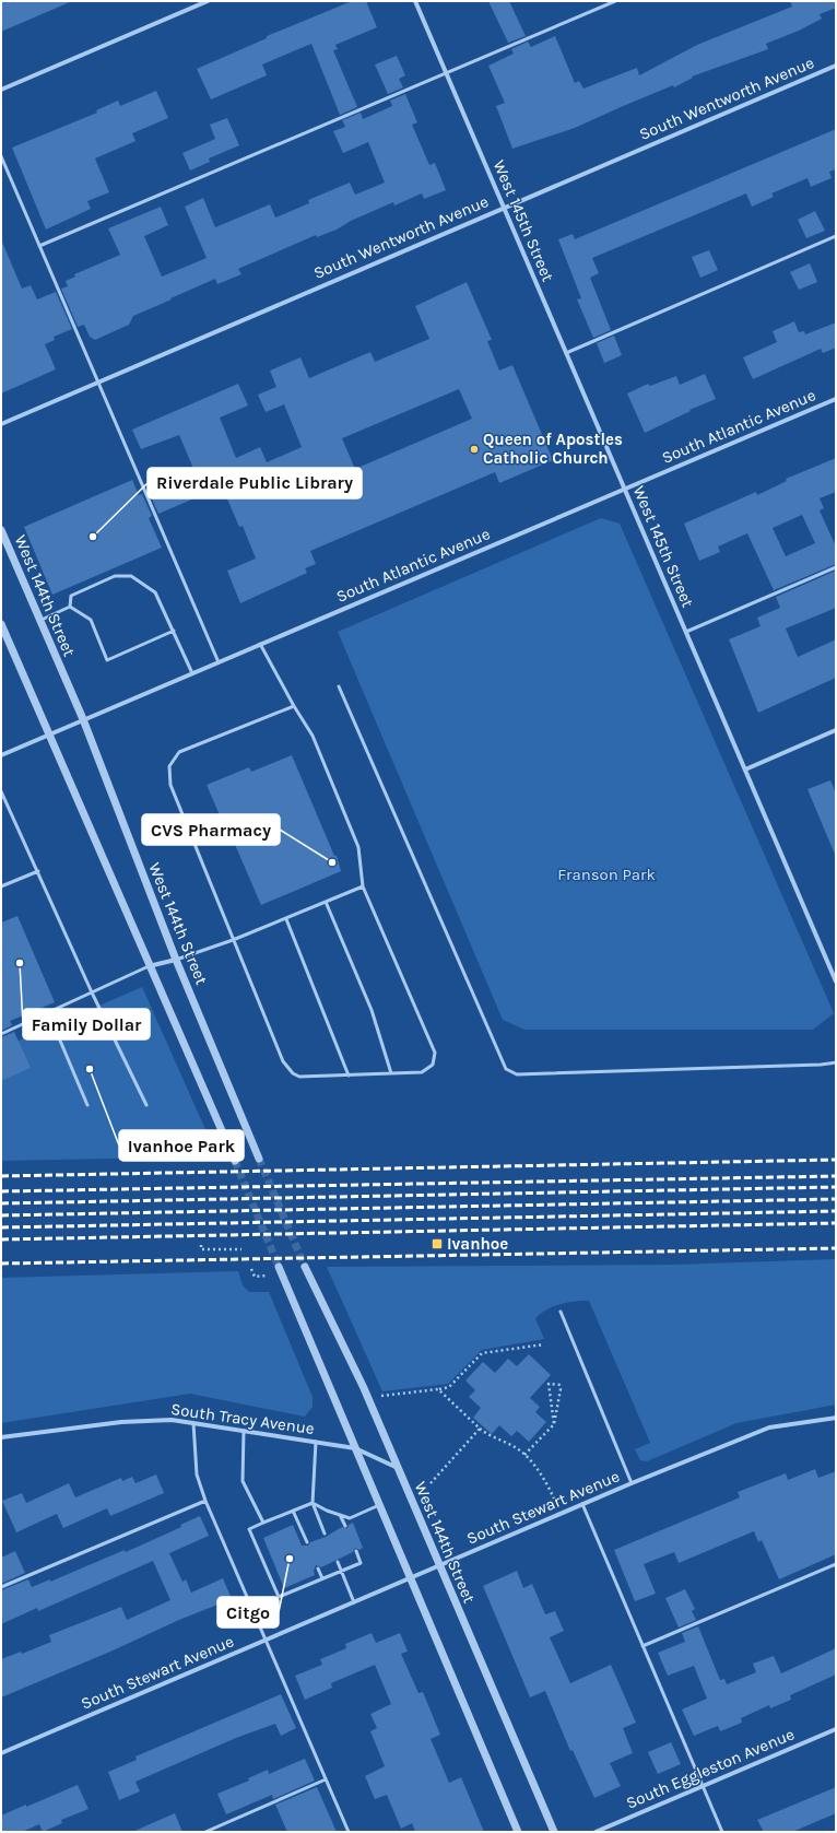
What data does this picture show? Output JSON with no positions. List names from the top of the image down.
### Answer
{
  "streets": {
    "street": [
      "South Wentworth Avenue",
      "West 145th Street",
      "South Atlantic Avenue",
      "West 144th Street",
      "South Tracy Avenue",
      "South Stewart Avenue",
      "South Eggleston Avenue"
    ]
  },
  "crossings": [
    ["South Wentworth Avenue", "West 145th Street"],
    ["West 145th Street", "South Atlantic Avenue"],
    ["South Atlantic Avenue", "West 144th Street"],
    ["West 144th Street", "South Tracy Avenue"],
    ["West 144th Street", "South Stewart Avenue"]
  ],
  "parks": ["Franson Park"],
  "places": {
    "other": [
      "Queen of Apostles Catholic Church",
      "Riverdale Public Library",
      "CVS Pharmacy",
      "Family Dollar",
      "Ivanhoe Park",
      "Citgo"
    ],
    "transit": ["Ivanhoe"]
  }
}
